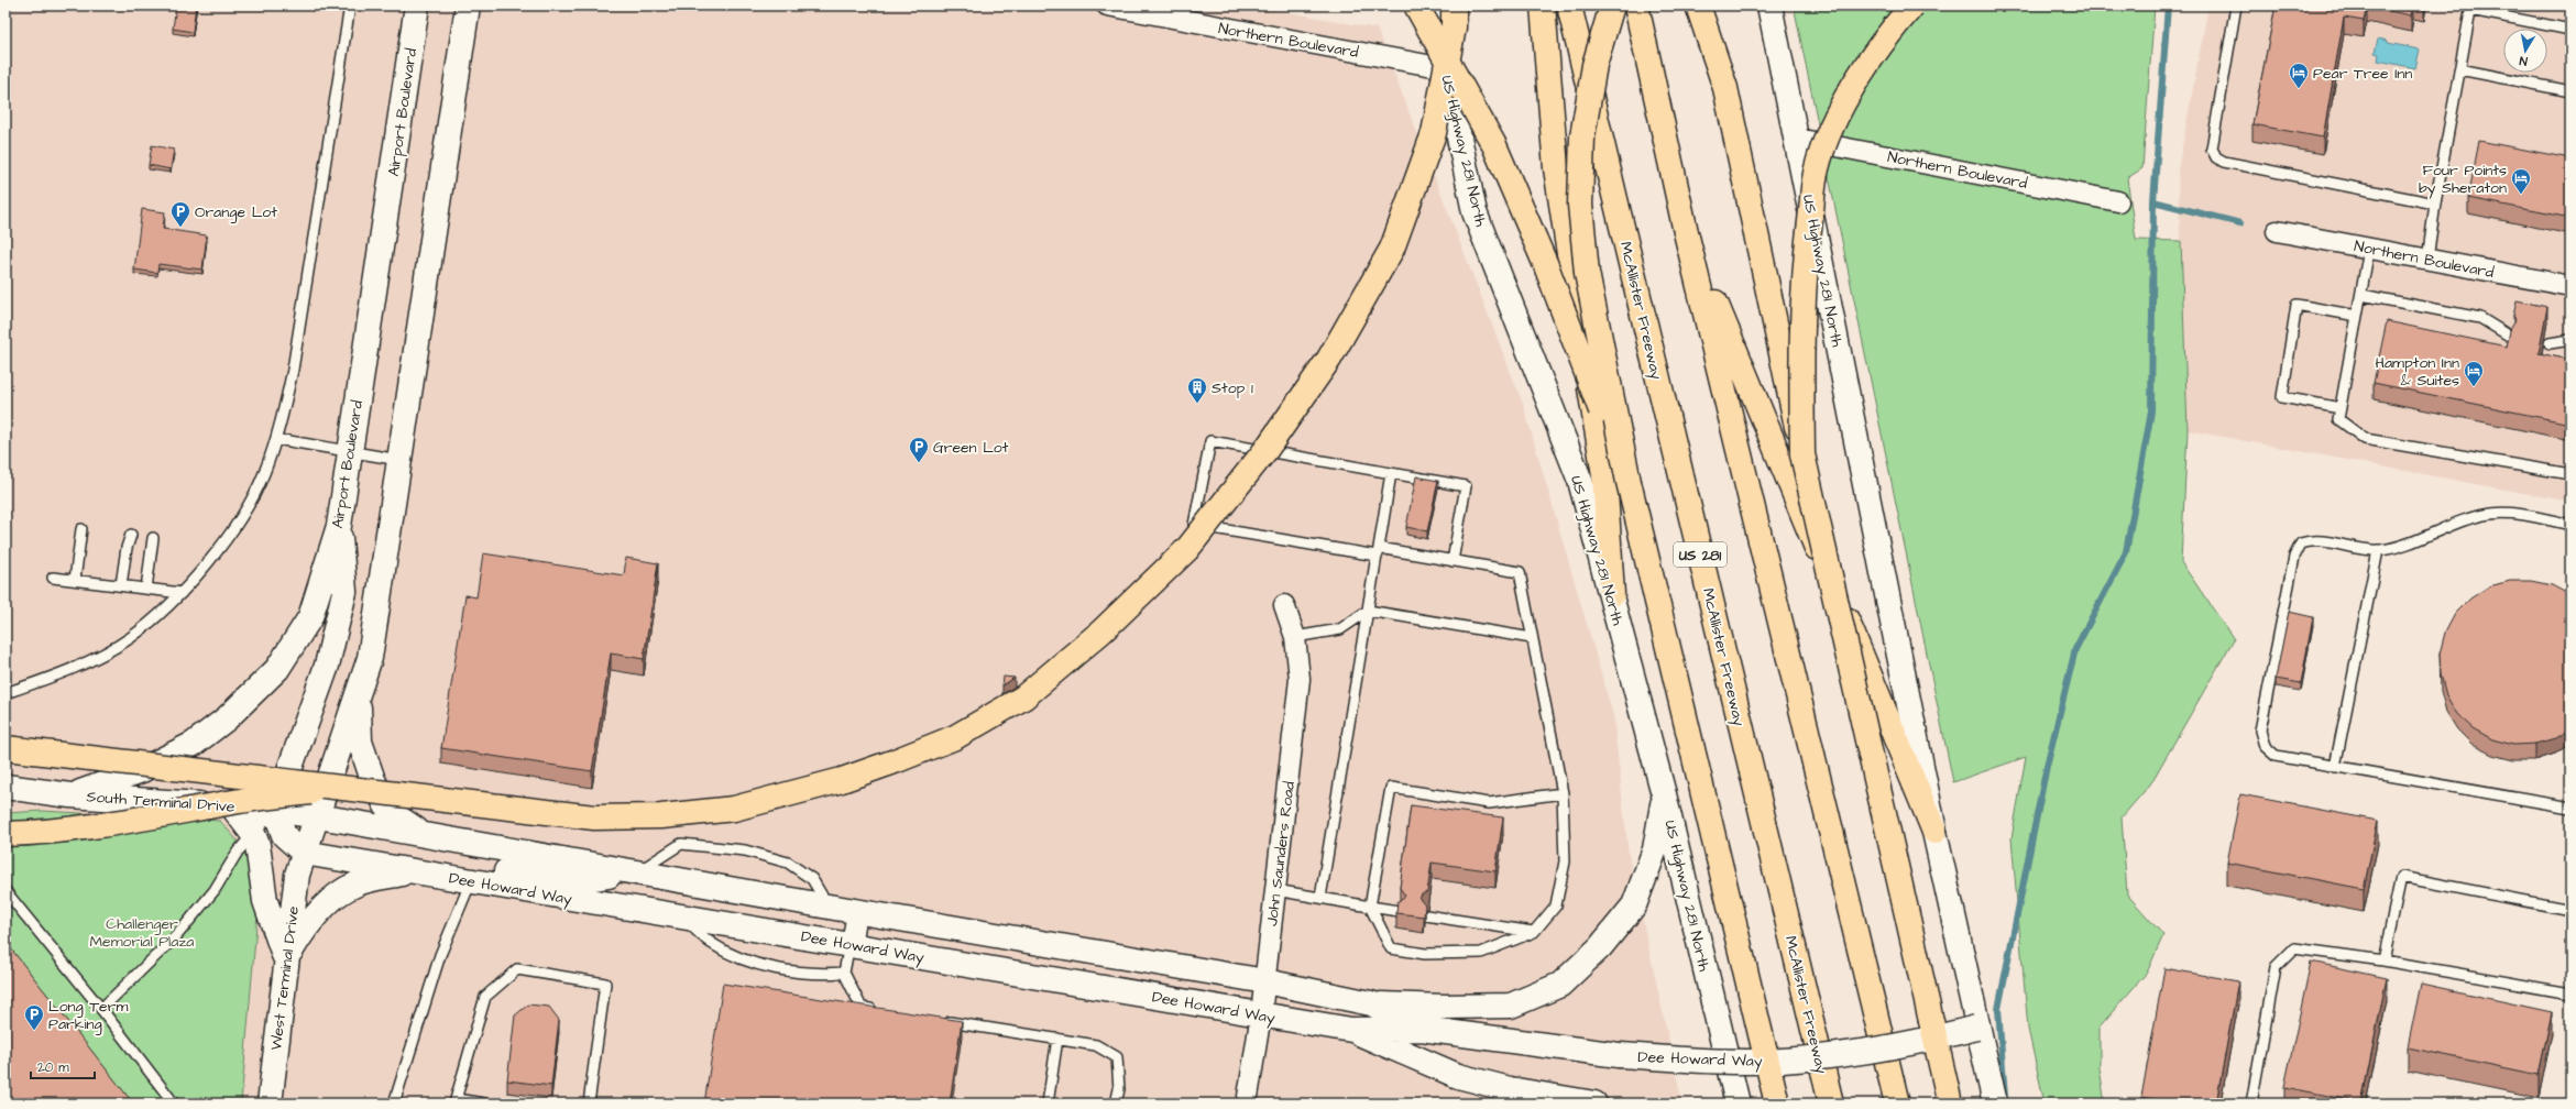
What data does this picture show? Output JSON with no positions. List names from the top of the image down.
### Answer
{
  "streets": {
    "highway": ["McAllister Freeway", "US 281"],
    "main road": [
      "Airport Boulevard",
      "US Highway 281 North",
      "South Terminal Drive",
      "Dee Howard Way",
      "West Terminal Drive"
    ],
    "street": ["Northern Boulevard", "John Saunders Road"]
  },
  "crossings": [
    ["Northern Boulevard", "US Highway 281 North"],
    ["Airport Boulevard", "South Terminal Drive"],
    ["US Highway 281 North", "Dee Howard Way"],
    ["South Terminal Drive", "Dee Howard Way"],
    ["John Saunders Road", "Dee Howard Way"],
    ["Dee Howard Way", "West Terminal Drive"]
  ],
  "parks": ["Challenger Memorial Plaza"],
  "places": {
    "hotel": ["Pear Tree Inn", "Four Points by Sheraton", "Hampton Inn & Suites"],
    "parking": ["Orange Lot", "Green Lot", "Long Term Parking"],
    "building": ["Stop 1"]
  },
  "scale_bar": "20 m",
  "north": "bottom"
}
